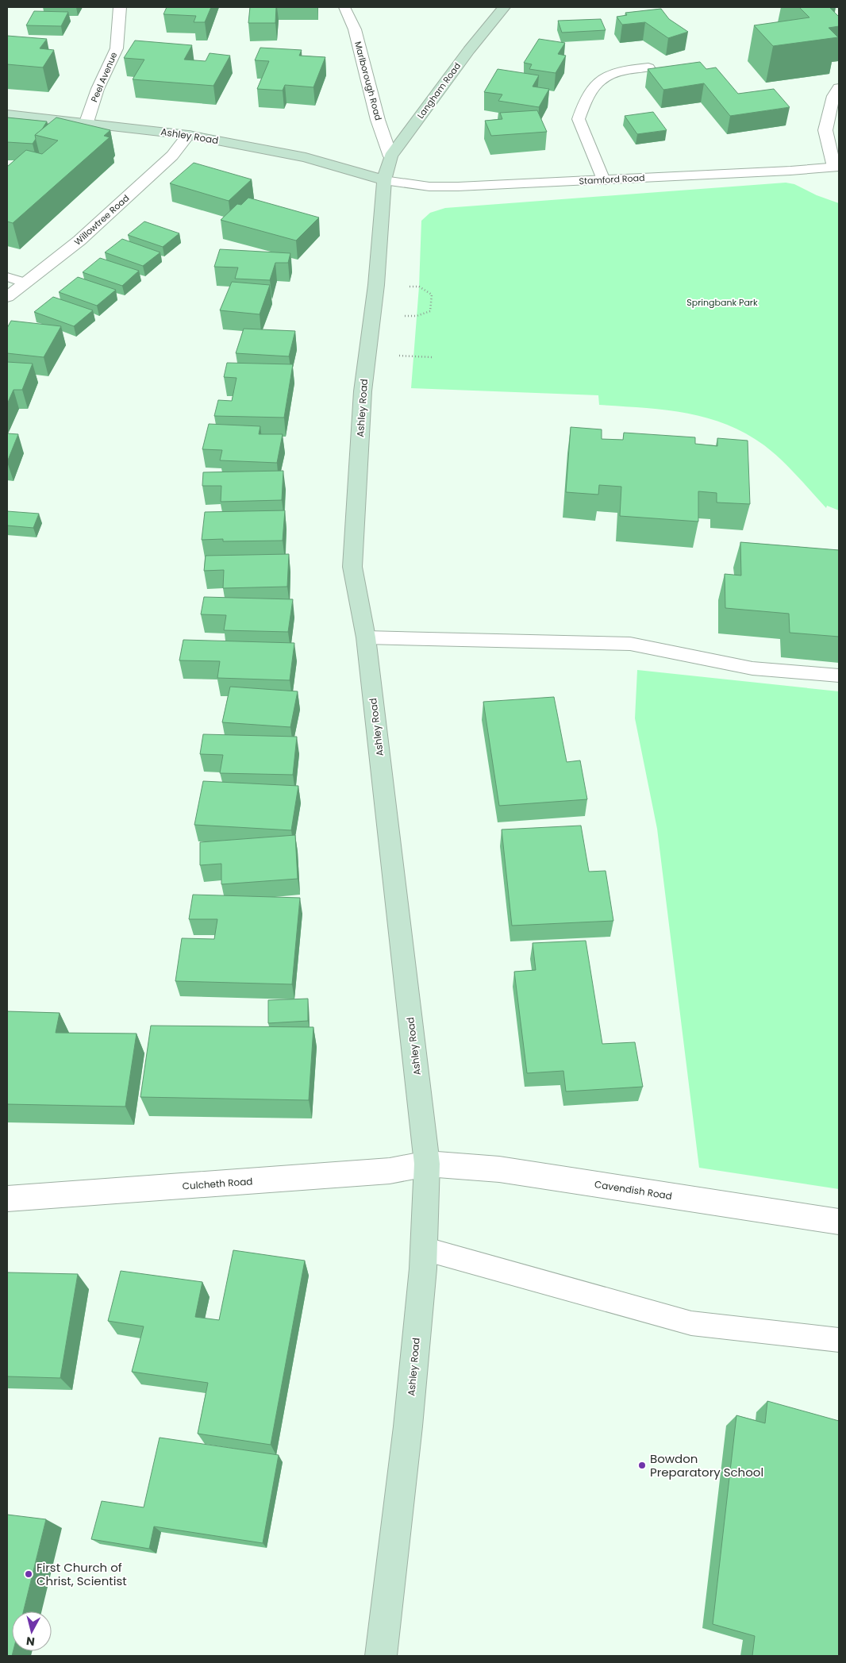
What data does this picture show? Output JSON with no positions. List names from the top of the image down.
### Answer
{
  "streets": {
    "main road": ["Langham Road", "Ashley Road"],
    "street": [
      "Peel Avenue",
      "Marlborough Road",
      "Stamford Road",
      "Willowtree Road",
      "Culcheth Road",
      "Cavendish Road"
    ]
  },
  "crossings": [
    ["Peel Avenue", "Ashley Road"],
    ["Marlborough Road", "Langham Road"],
    ["Langham Road", "Ashley Road"],
    ["Langham Road", "Stamford Road"],
    ["Ashley Road", "Stamford Road"],
    ["Ashley Road", "Willowtree Road"],
    ["Ashley Road", "Culcheth Road"],
    ["Ashley Road", "Cavendish Road"],
    ["Culcheth Road", "Cavendish Road"]
  ],
  "parks": ["Springbank Park"],
  "places": ["Bowdon Preparatory School", "First Church of Christ, Scientist"],
  "north": "bottom"
}
